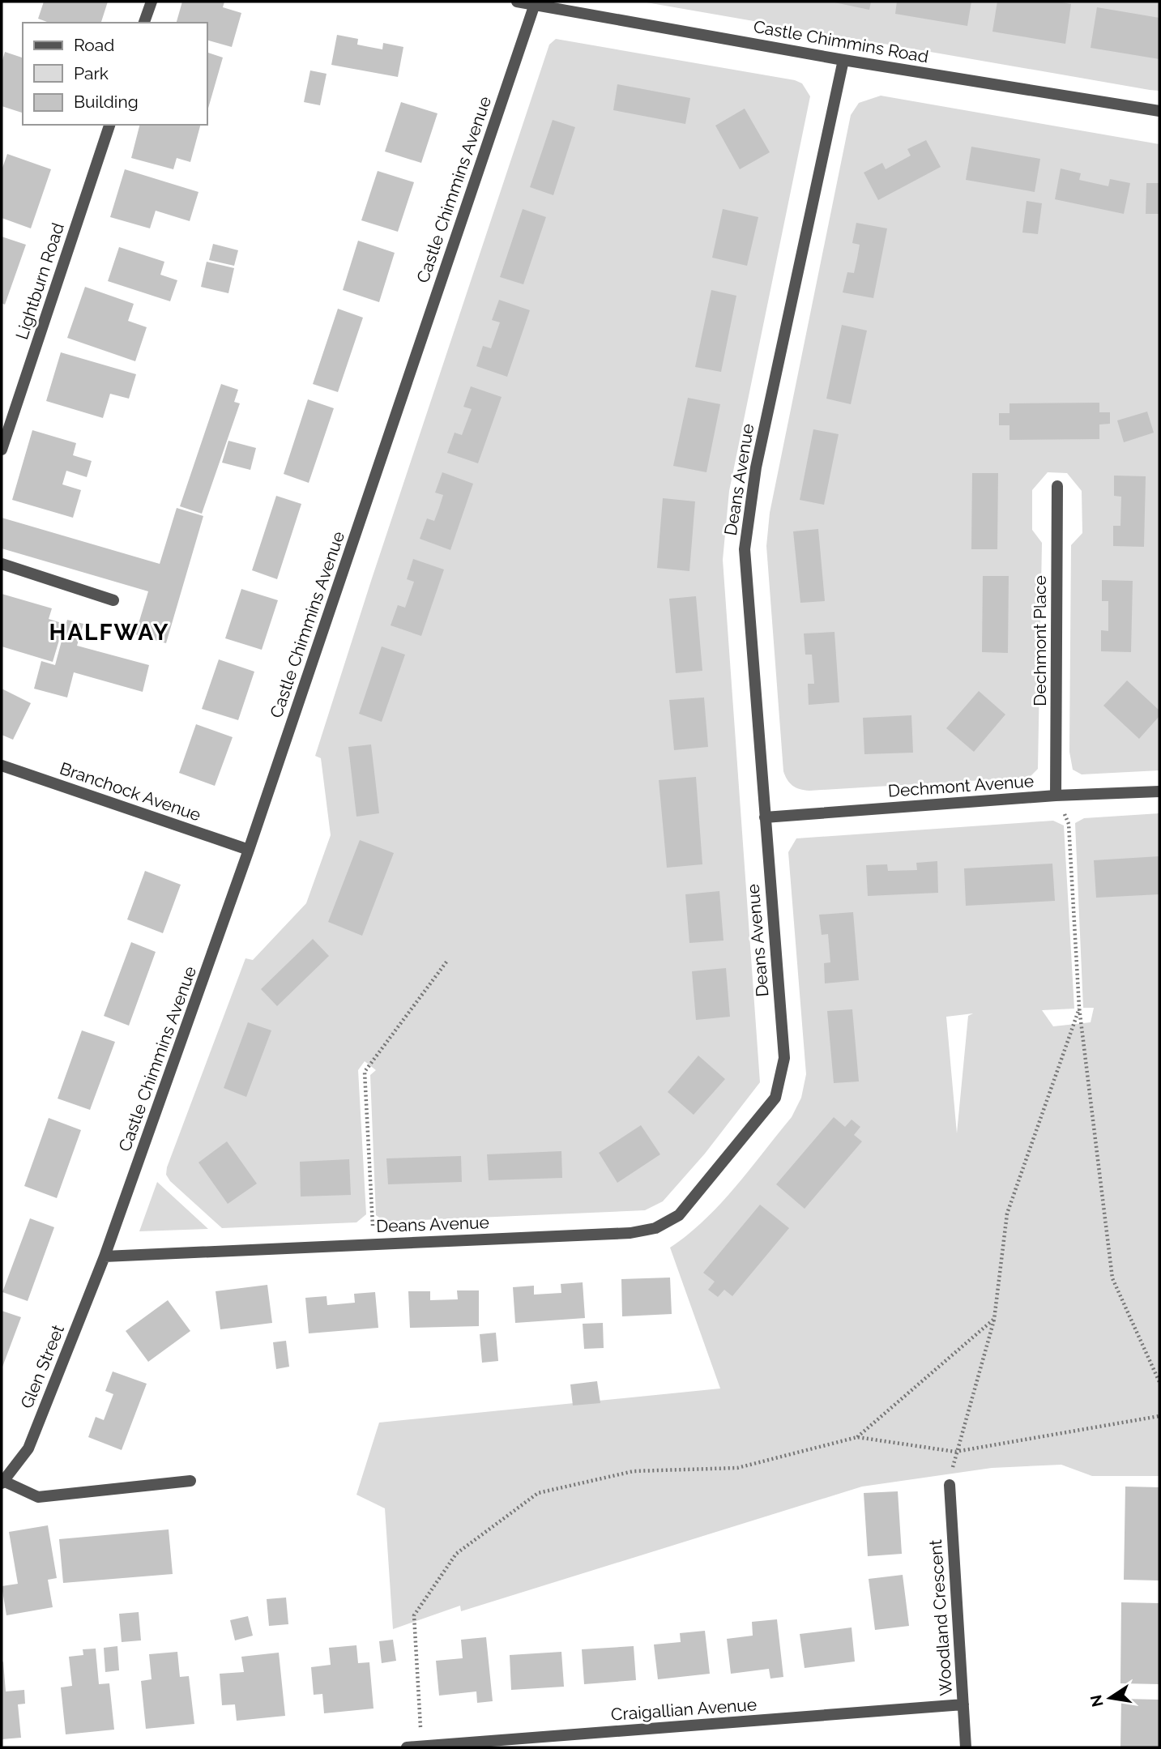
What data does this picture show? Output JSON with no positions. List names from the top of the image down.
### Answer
{
  "streets": {
    "street": [
      "Castle Chimmins Road",
      "Castle Chimmins Avenue",
      "Lightburn Road",
      "Deans Avenue",
      "Dechmont Place",
      "Dechmont Avenue",
      "Branchock Avenue",
      "Glen Street",
      "Woodland Crescent",
      "Craigallian Avenue"
    ]
  },
  "crossings": [
    ["Castle Chimmins Road", "Castle Chimmins Avenue"],
    ["Castle Chimmins Road", "Deans Avenue"],
    ["Castle Chimmins Avenue", "Deans Avenue"],
    ["Castle Chimmins Avenue", "Branchock Avenue"],
    ["Castle Chimmins Avenue", "Glen Street"],
    ["Deans Avenue", "Dechmont Avenue"],
    ["Deans Avenue", "Glen Street"],
    ["Dechmont Place", "Dechmont Avenue"],
    ["Woodland Crescent", "Craigallian Avenue"]
  ],
  "districts": ["HALFWAY"],
  "legend": ["Road", "Park", "Building"],
  "north": "left"
}
